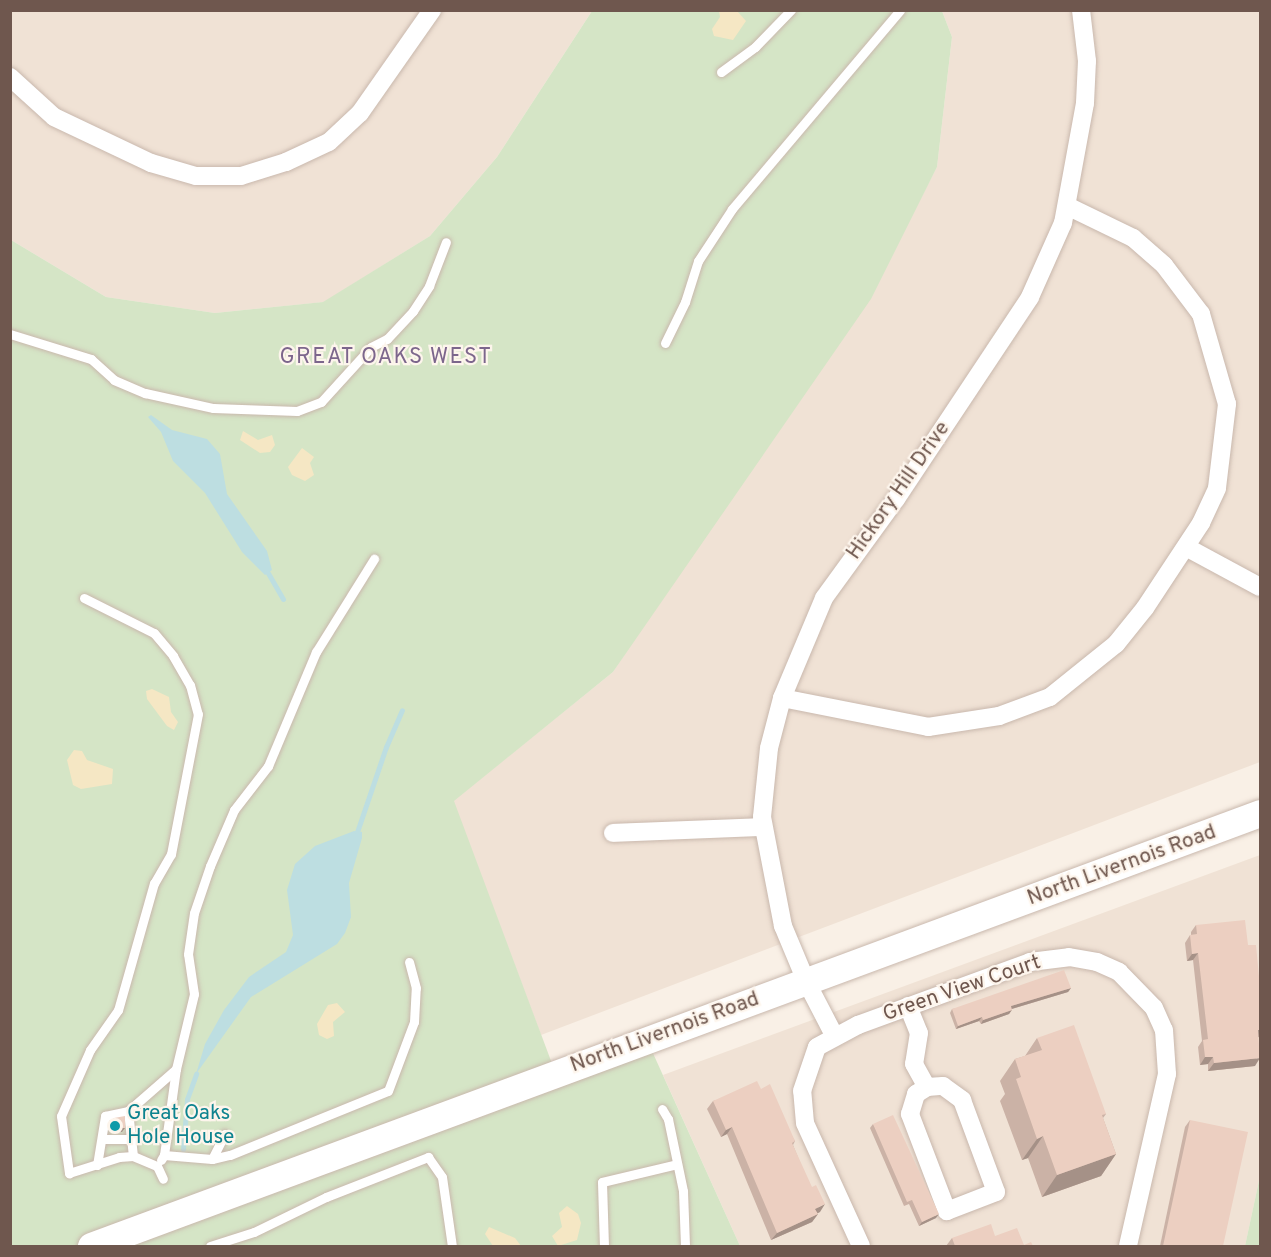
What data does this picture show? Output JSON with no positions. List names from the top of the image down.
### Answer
{
  "streets": {
    "main road": ["North Livernois Road"],
    "street": ["Hickory Hill Drive", "Green View Court"]
  },
  "crossings": [
    ["Hickory Hill Drive", "North Livernois Road"]
  ],
  "districts": ["GREAT OAKS WEST"],
  "places": ["Great Oaks Hole House"]
}
